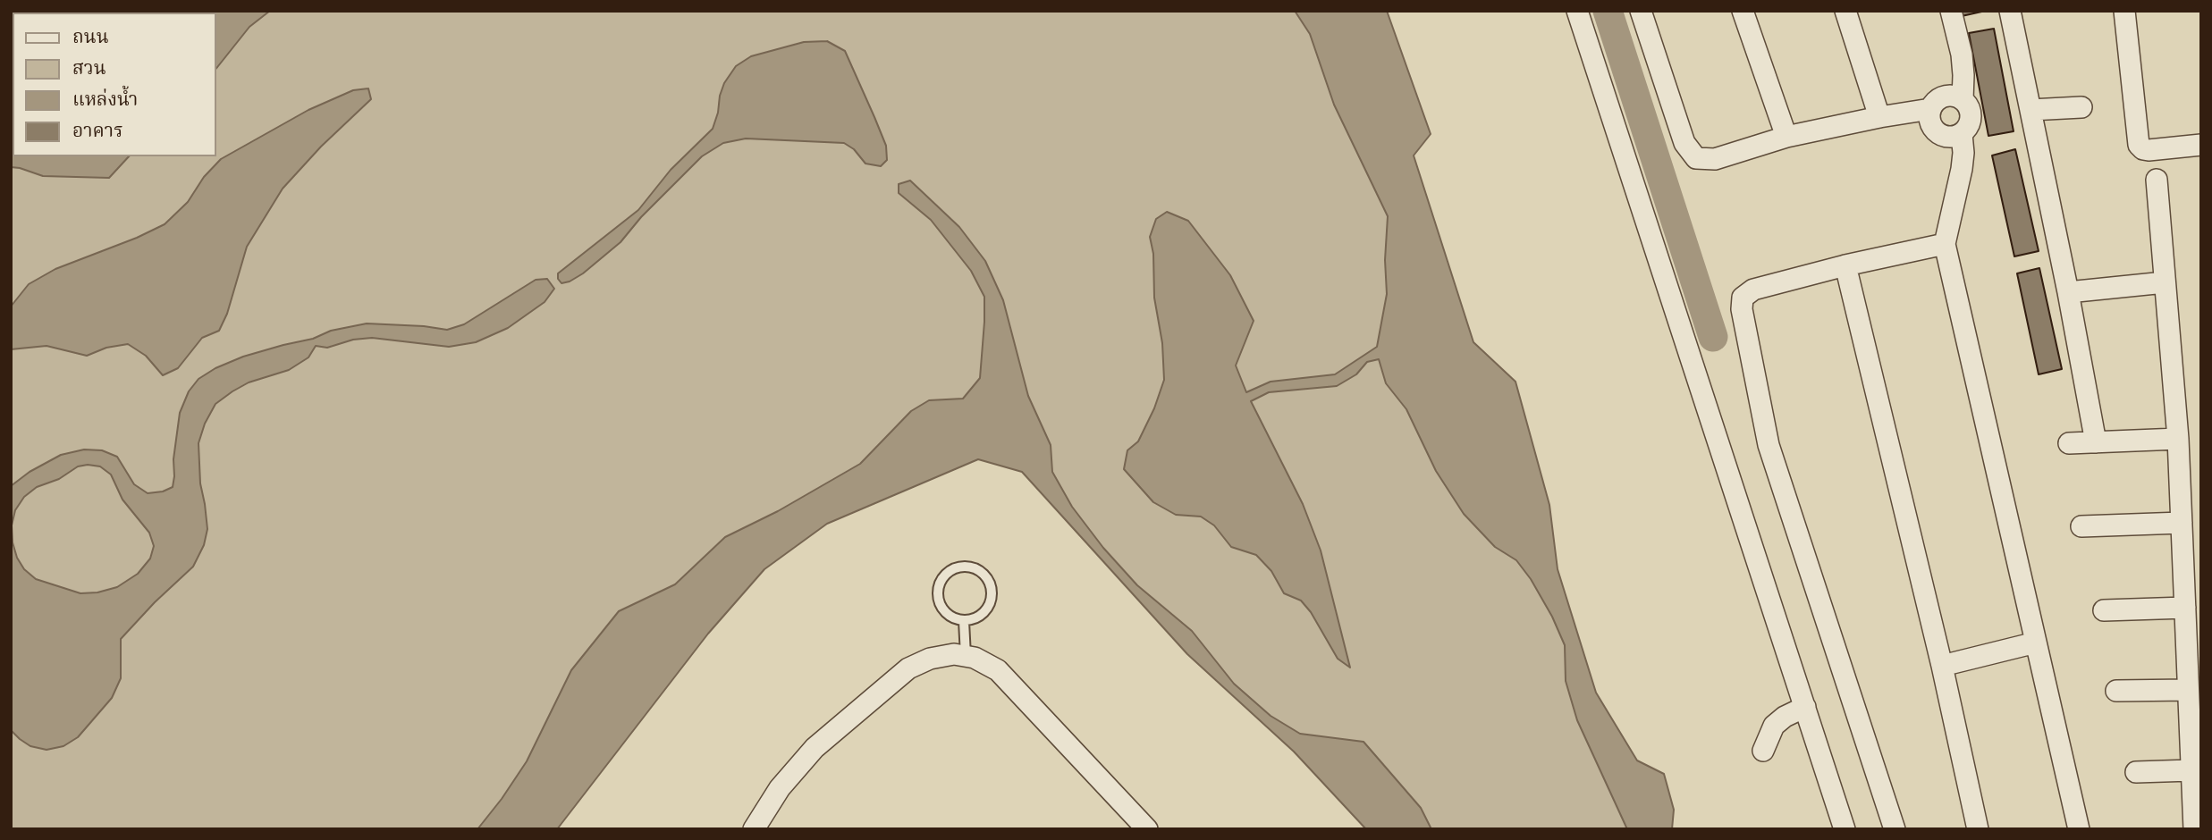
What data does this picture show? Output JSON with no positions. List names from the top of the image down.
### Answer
{
  "legend": [
    "ถนน",
    "สวน",
    "แหล่งน้ำ",
    "อาคาร"
  ]
}
